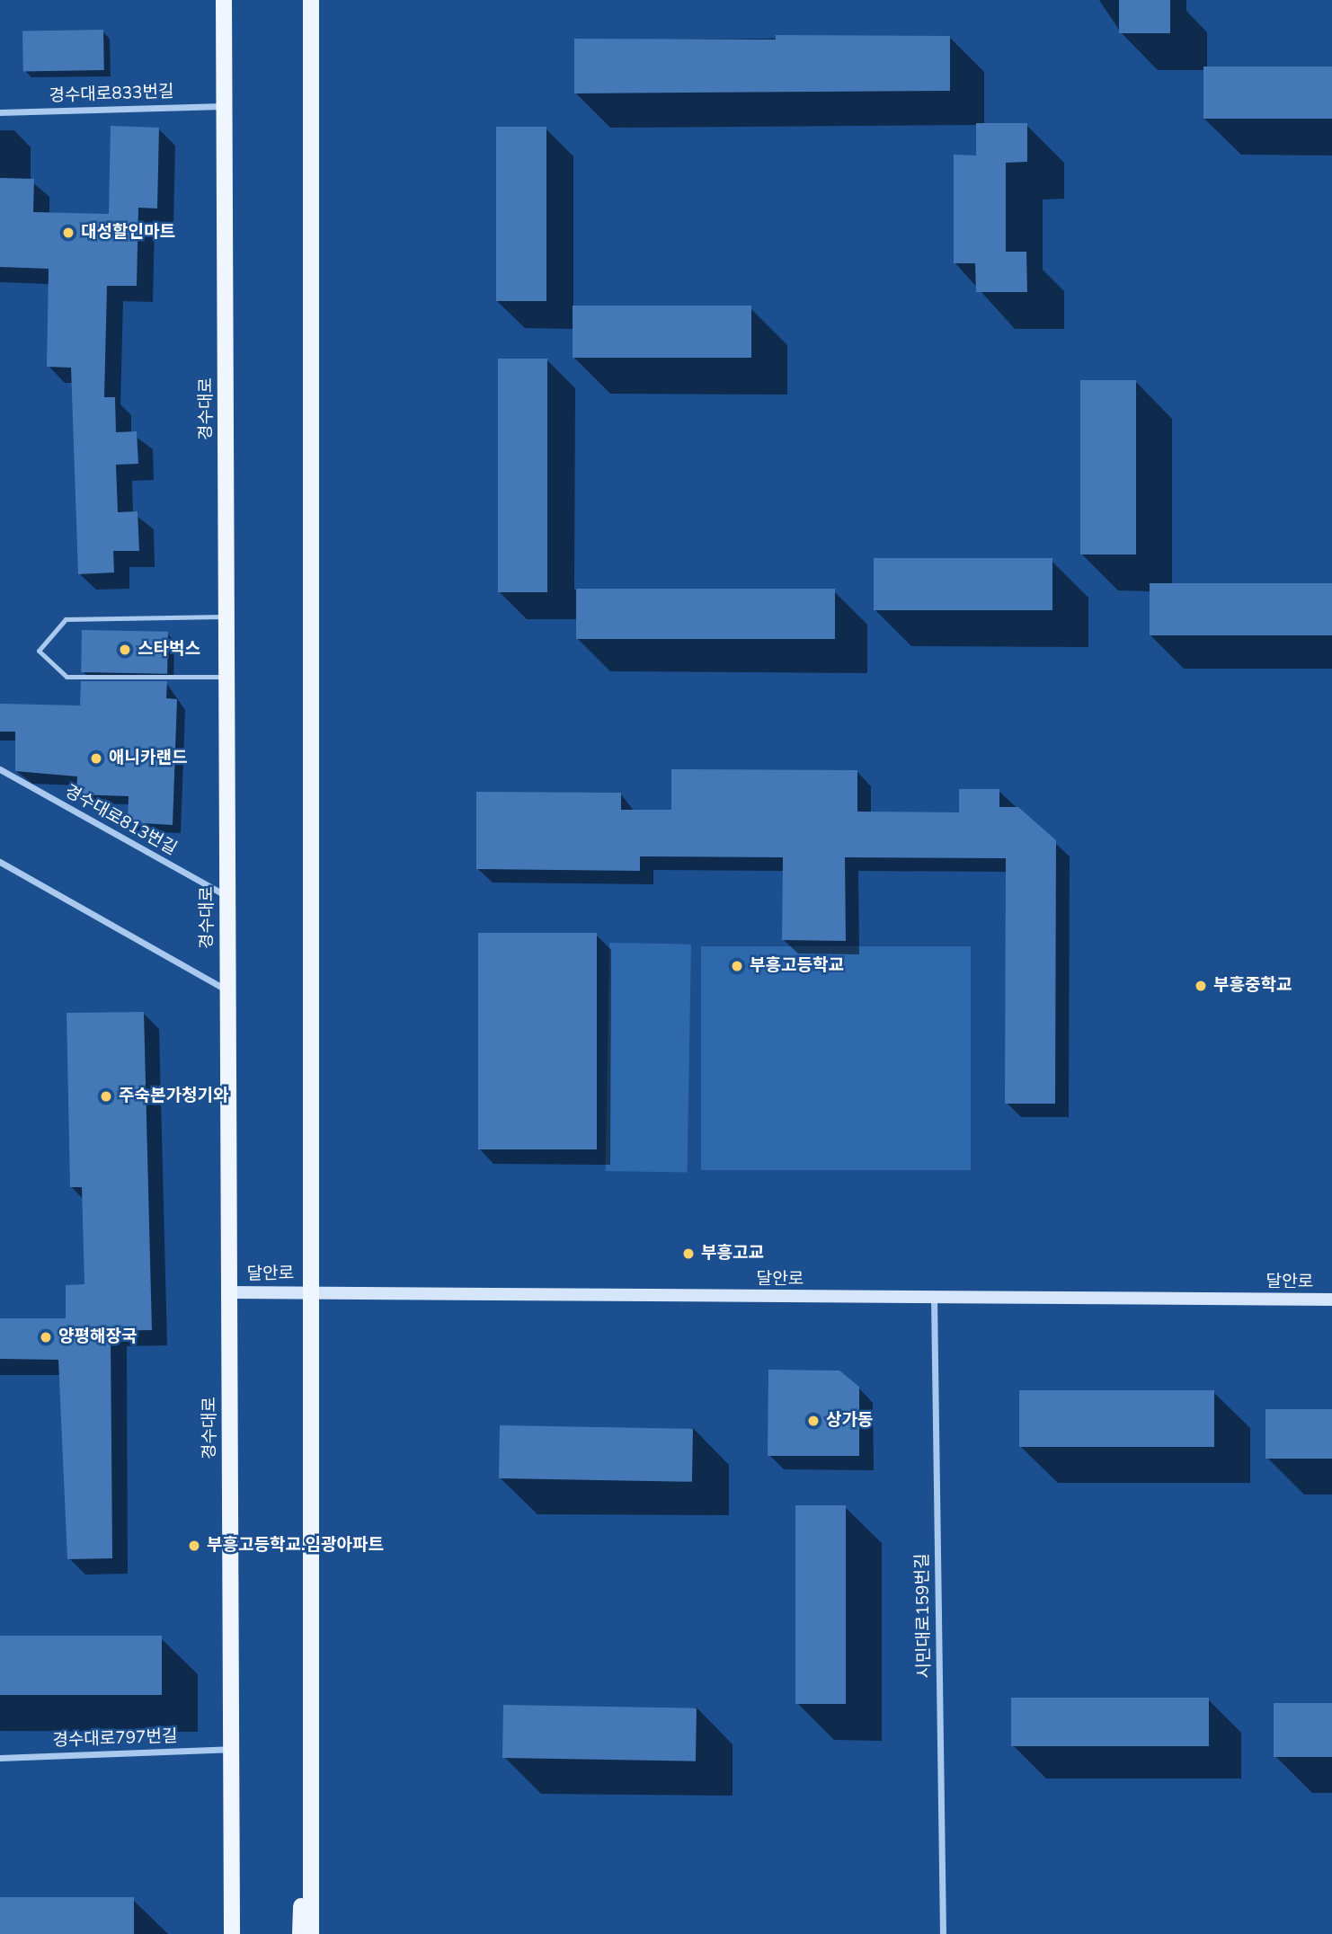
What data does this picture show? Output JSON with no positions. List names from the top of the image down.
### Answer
{
  "streets": {
    "main road": ["경수대로"],
    "street": [
      "경수대로833번길",
      "경수대로813번길",
      "달안로",
      "시민대로159번길",
      "경수대로797번길"
    ]
  },
  "crossings": [
    ["경수대로833번길", "경수대로"],
    ["경수대로", "경수대로813번길"],
    ["경수대로", "달안로"],
    ["경수대로", "경수대로797번길"],
    ["달안로", "시민대로159번길"]
  ],
  "places": [
    "대성할인마트",
    "스타벅스",
    "애니카랜드",
    "부흥고등학교",
    "부흥중학교",
    "주숙본가청기와",
    "부흥고교",
    "양평해장국",
    "상가동",
    "부흥고등학교.임광아파트"
  ]
}
